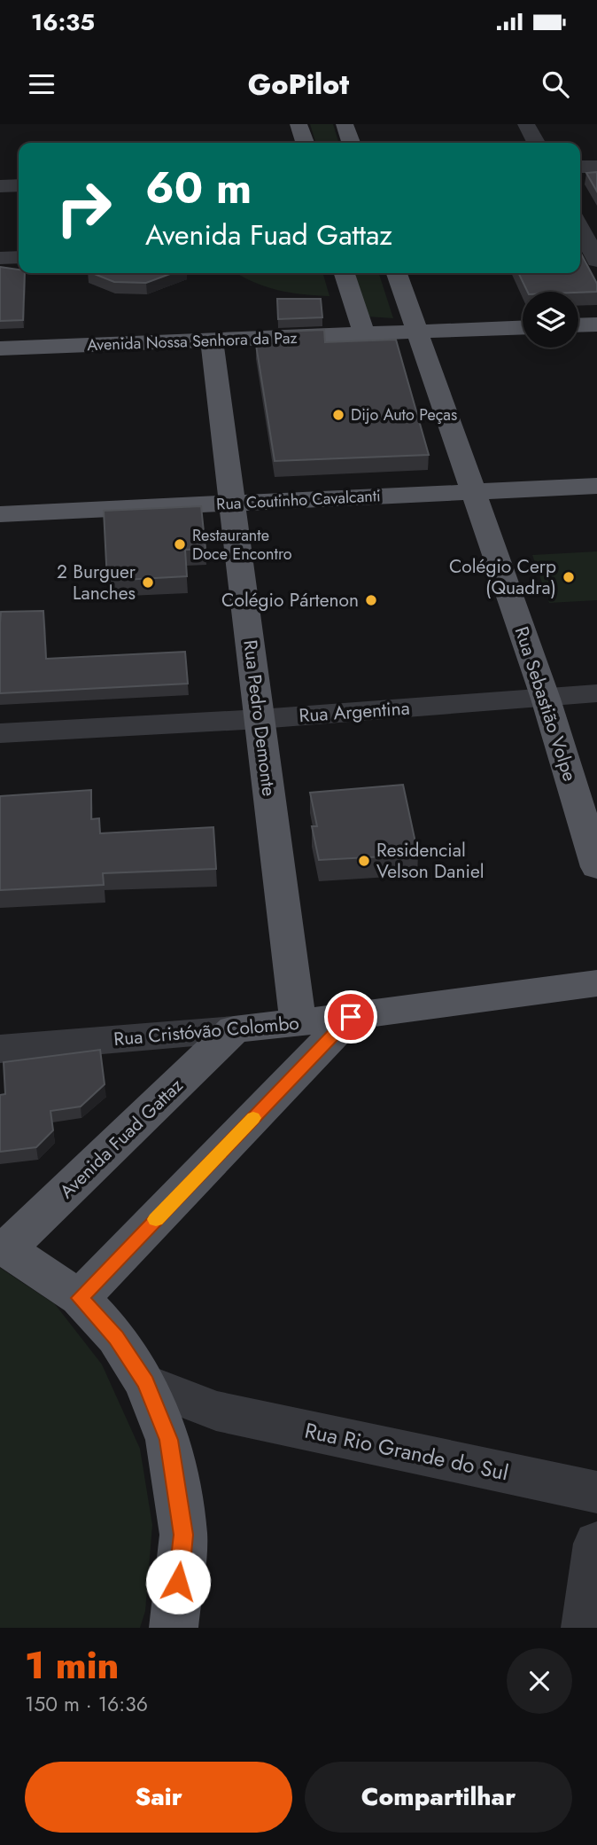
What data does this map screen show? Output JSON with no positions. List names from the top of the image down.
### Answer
{
  "streets": {
    "main road": [
      "Avenida Nossa Senhora da Paz",
      "Rua Coutinho Cavalcanti",
      "Rua Sebastião Volpe",
      "Rua Pedro Demonte",
      "Rua Cristóvão Colombo",
      "Avenida Fuad Gattaz"
    ],
    "street": ["Rua Argentina", "Rua Rio Grande do Sul"]
  },
  "crossings": [
    ["Avenida Nossa Senhora da Paz", "Rua Sebastião Volpe"],
    ["Avenida Nossa Senhora da Paz", "Rua Pedro Demonte"],
    ["Rua Coutinho Cavalcanti", "Rua Sebastião Volpe"],
    ["Rua Coutinho Cavalcanti", "Rua Pedro Demonte"],
    ["Rua Sebastião Volpe", "Rua Argentina"],
    ["Rua Argentina", "Rua Pedro Demonte"],
    ["Rua Pedro Demonte", "Rua Cristóvão Colombo"],
    ["Rua Cristóvão Colombo", "Avenida Fuad Gattaz"]
  ],
  "places": [
    "Dijo Auto Peças",
    "Restaurante Doce Encontro",
    "Colégio Cerp (Quadra)",
    "2 Burguer Lanches",
    "Colégio Pártenon",
    "Residencial Velson Daniel"
  ],
  "page": {
    "status": "16:35",
    "header": "GoPilot",
    "turn": ["60 m", "Avenida Fuad Gattaz"],
    "heading": ["1 min", "150 m · 16:36"],
    "buttons": ["Sair", "Compartilhar"]
  }
}
